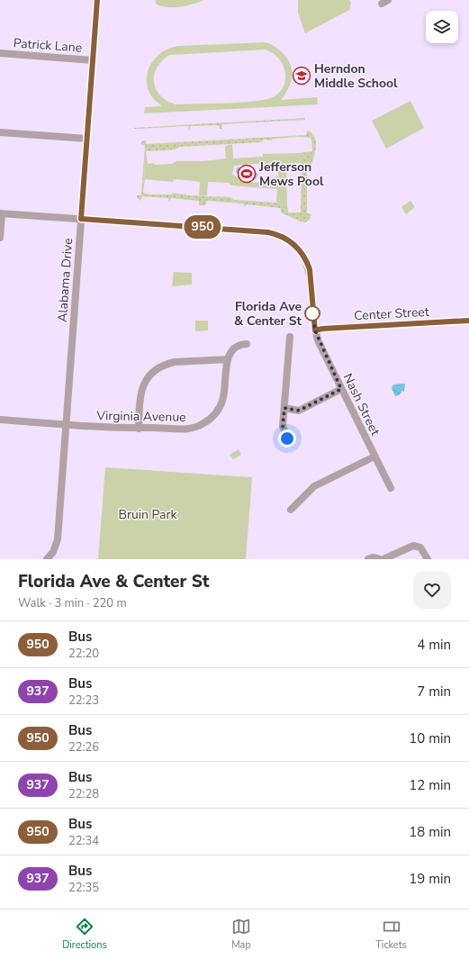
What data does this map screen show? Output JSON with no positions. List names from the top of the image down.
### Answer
{
  "streets": {
    "street": [
      "Patrick Lane",
      "Alabama Drive",
      "Center Street",
      "Nash Street",
      "Virginia Avenue"
    ]
  },
  "crossings": [
    ["Patrick Lane", "Alabama Drive"],
    ["Alabama Drive", "Nash Street"],
    ["Alabama Drive", "Virginia Avenue"],
    ["Center Street", "Nash Street"]
  ],
  "parks": ["Bruin Park"],
  "places": {
    "school or university": ["Herndon Middle School"],
    "sports": ["Jefferson Mews Pool"],
    "other": ["Florida Ave & Center St"]
  },
  "lines": ["bus line 950"],
  "page": {
    "on_map": "950",
    "heading": ["Florida Ave & Center St", "Walk · 3 min · 220 m"],
    "list": [
      {
        "mark": "950",
        "name": "Bus",
        "note": "22:20",
        "value": "4 min"
      },
      {
        "mark": "937",
        "name": "Bus",
        "note": "22:23",
        "value": "7 min"
      },
      {
        "mark": "950",
        "name": "Bus",
        "note": "22:26",
        "value": "10 min"
      },
      {
        "mark": "937",
        "name": "Bus",
        "note": "22:28",
        "value": "12 min"
      },
      {
        "mark": "950",
        "name": "Bus",
        "note": "22:34",
        "value": "18 min"
      },
      {
        "mark": "937",
        "name": "Bus",
        "note": "22:35",
        "value": "19 min"
      }
    ],
    "tabs": ["Directions", "Map", "Tickets"]
  }
}
